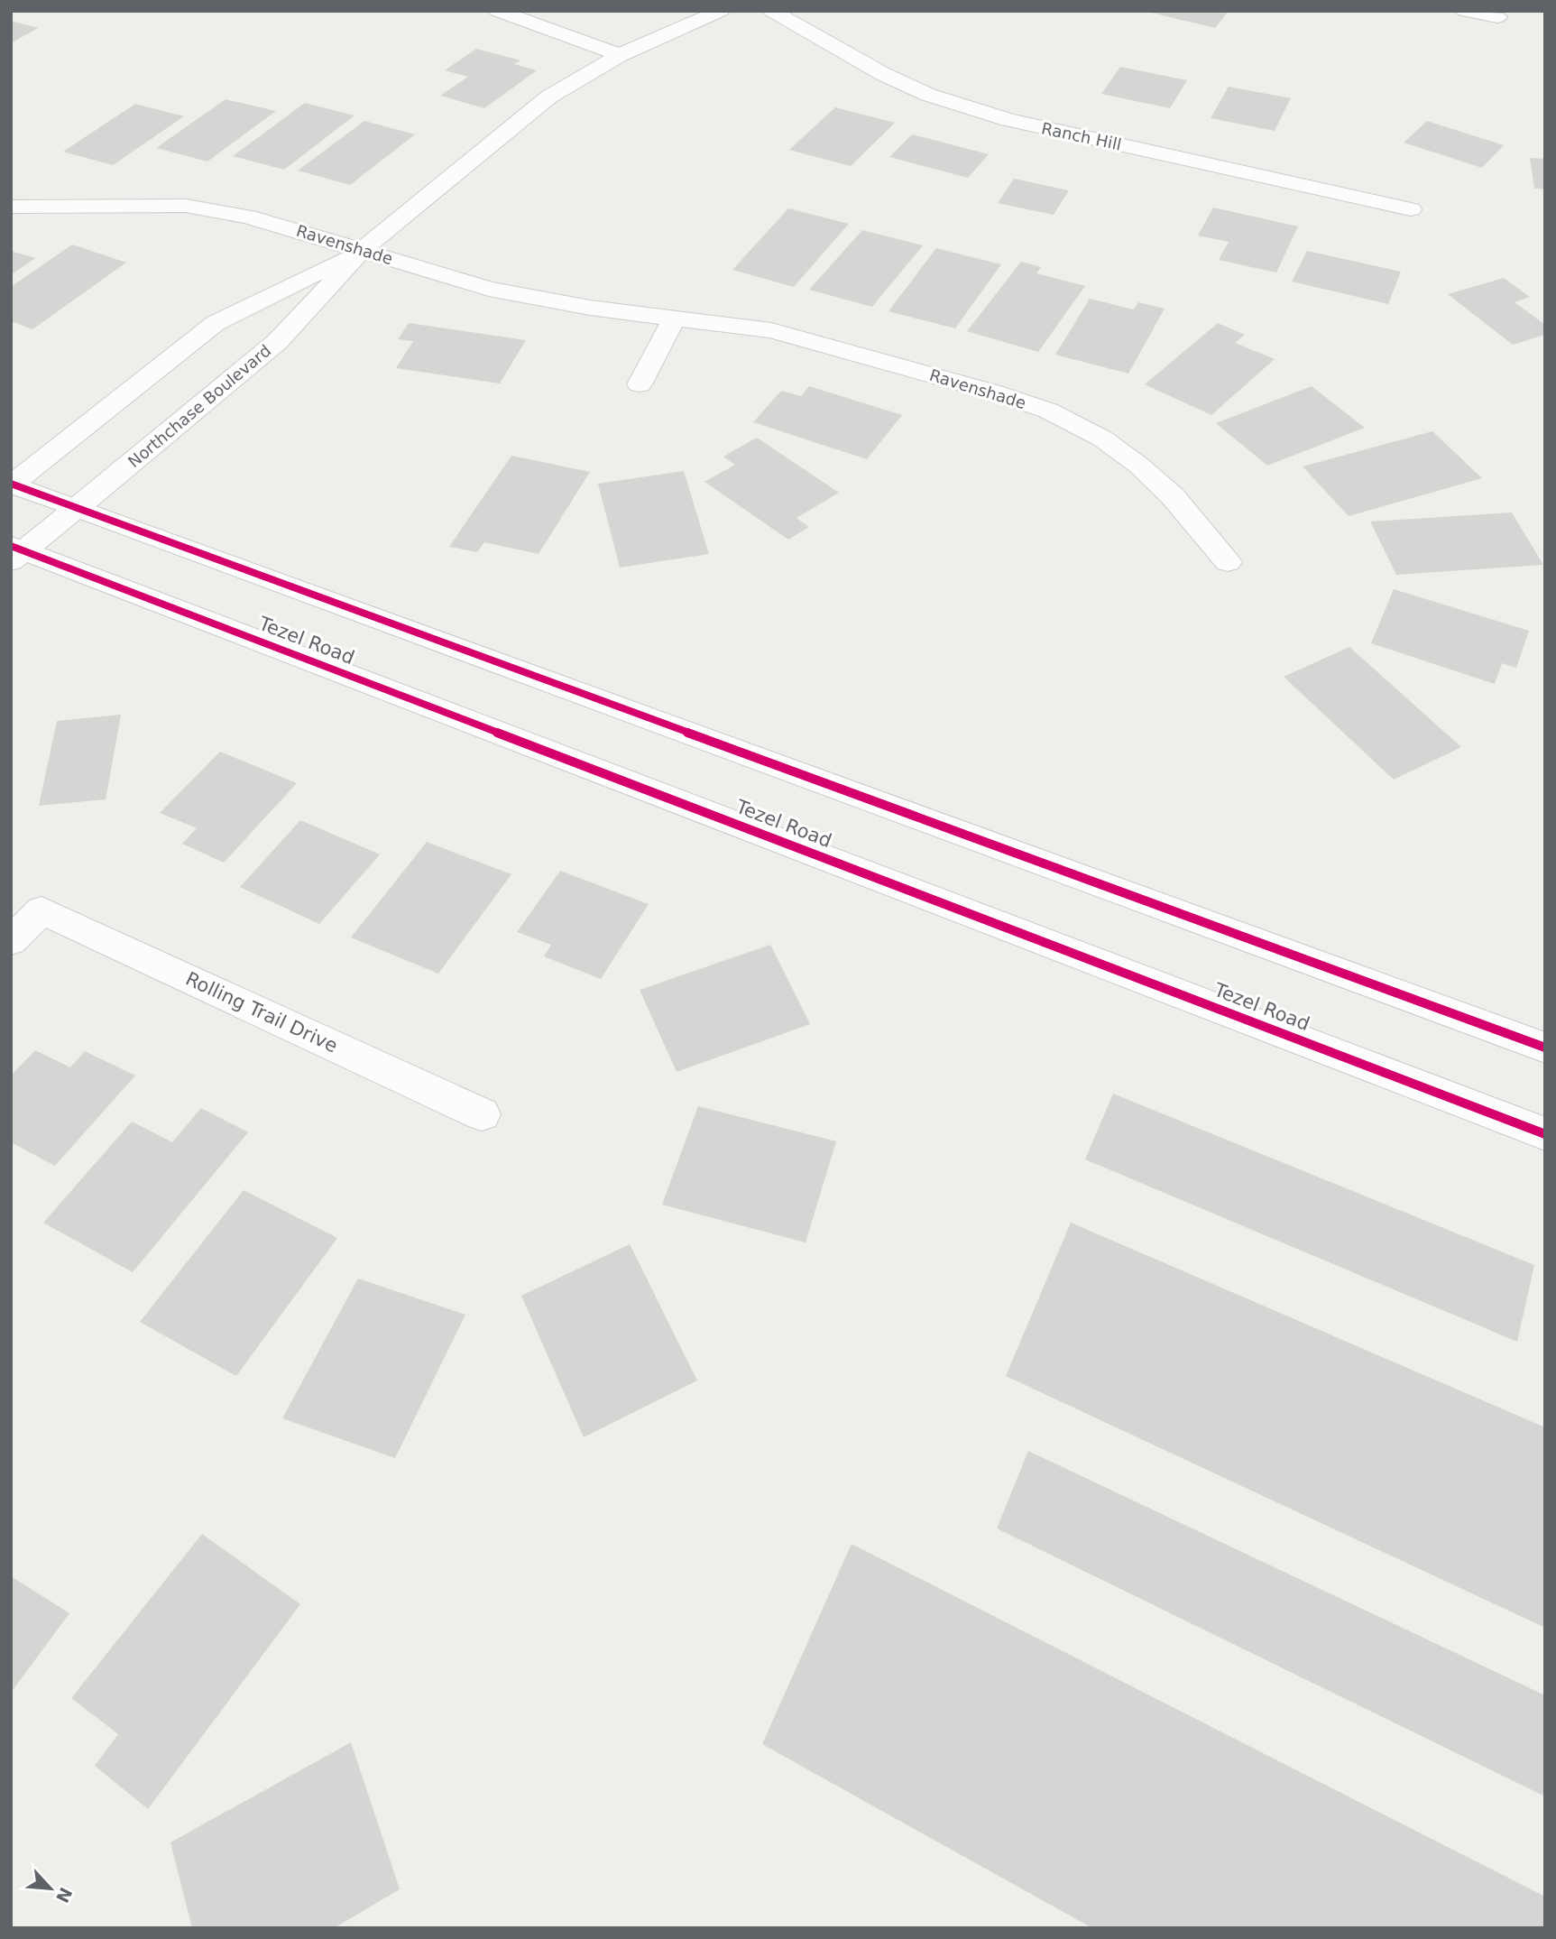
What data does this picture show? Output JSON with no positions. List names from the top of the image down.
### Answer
{
  "streets": {
    "street": [
      "Ranch Hill",
      "Ravenshade",
      "Northchase Boulevard",
      "Tezel Road",
      "Rolling Trail Drive"
    ]
  },
  "crossings": [
    ["Ravenshade", "Northchase Boulevard"],
    ["Northchase Boulevard", "Tezel Road"]
  ],
  "north": "bottom right"
}
